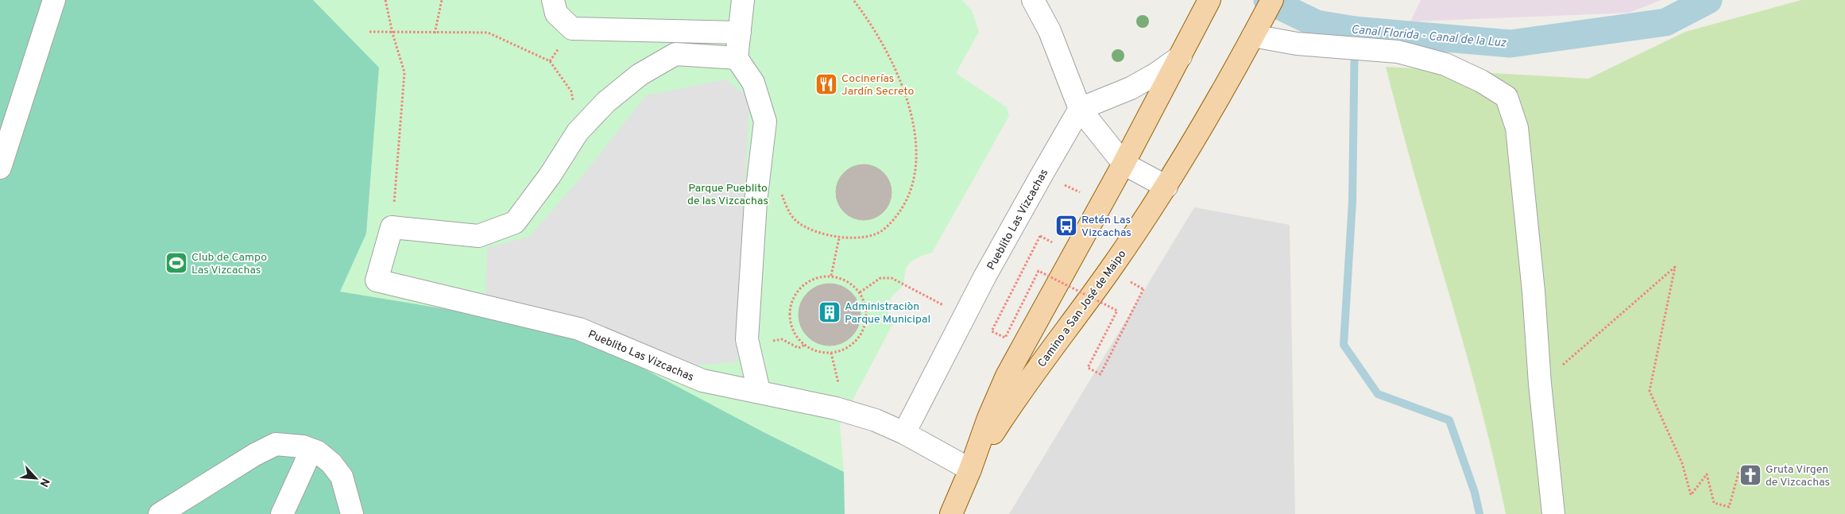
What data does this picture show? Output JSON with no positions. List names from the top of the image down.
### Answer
{
  "streets": {
    "main road": ["Camino a San José de Maipo"],
    "lane": ["Pueblito Las Vizcachas"]
  },
  "crossings": [
    ["Pueblito Las Vizcachas", "Camino a San José de Maipo"]
  ],
  "water": ["Canal Florida - Canal de la Luz"],
  "parks": ["Parque Pueblito de las Vizcachas"],
  "places": {
    "restaurant": ["Cocinerías Jardín Secreto"],
    "bus stop": ["Retén Las Vizcachas"],
    "sports": ["Club de Campo Las Vizcachas"],
    "building": ["Administraciòn Parque Municipal"],
    "church": ["Gruta Virgen de Vizcachas"]
  },
  "north": "bottom right"
}
